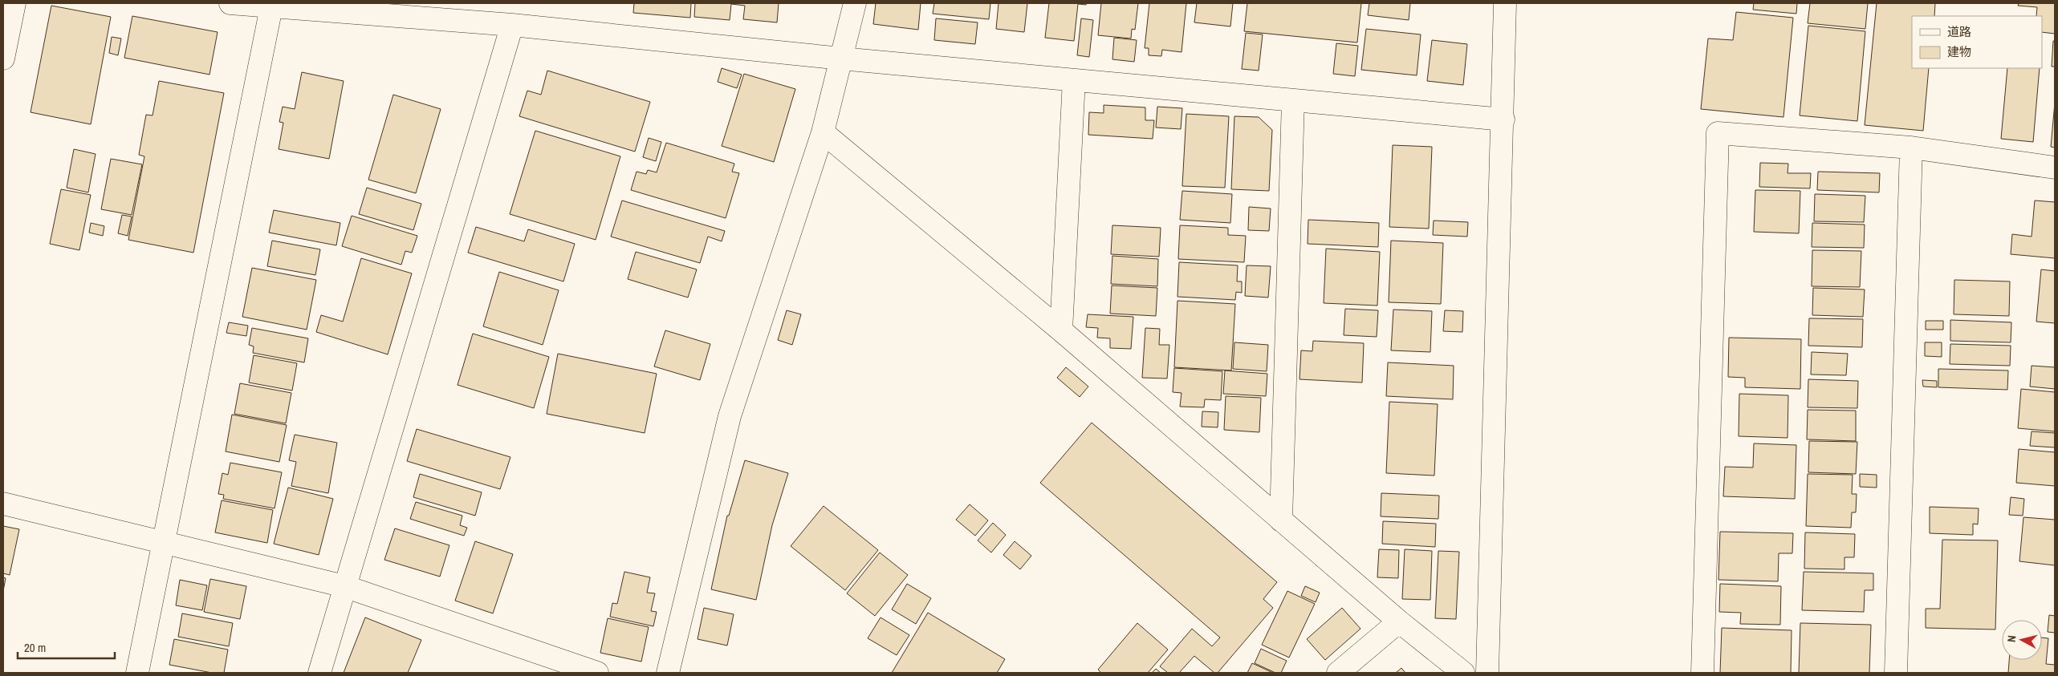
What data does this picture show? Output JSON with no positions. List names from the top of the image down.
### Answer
{
  "legend": ["道路", "建物"],
  "scale_bar": "20 m",
  "north": "left"
}
